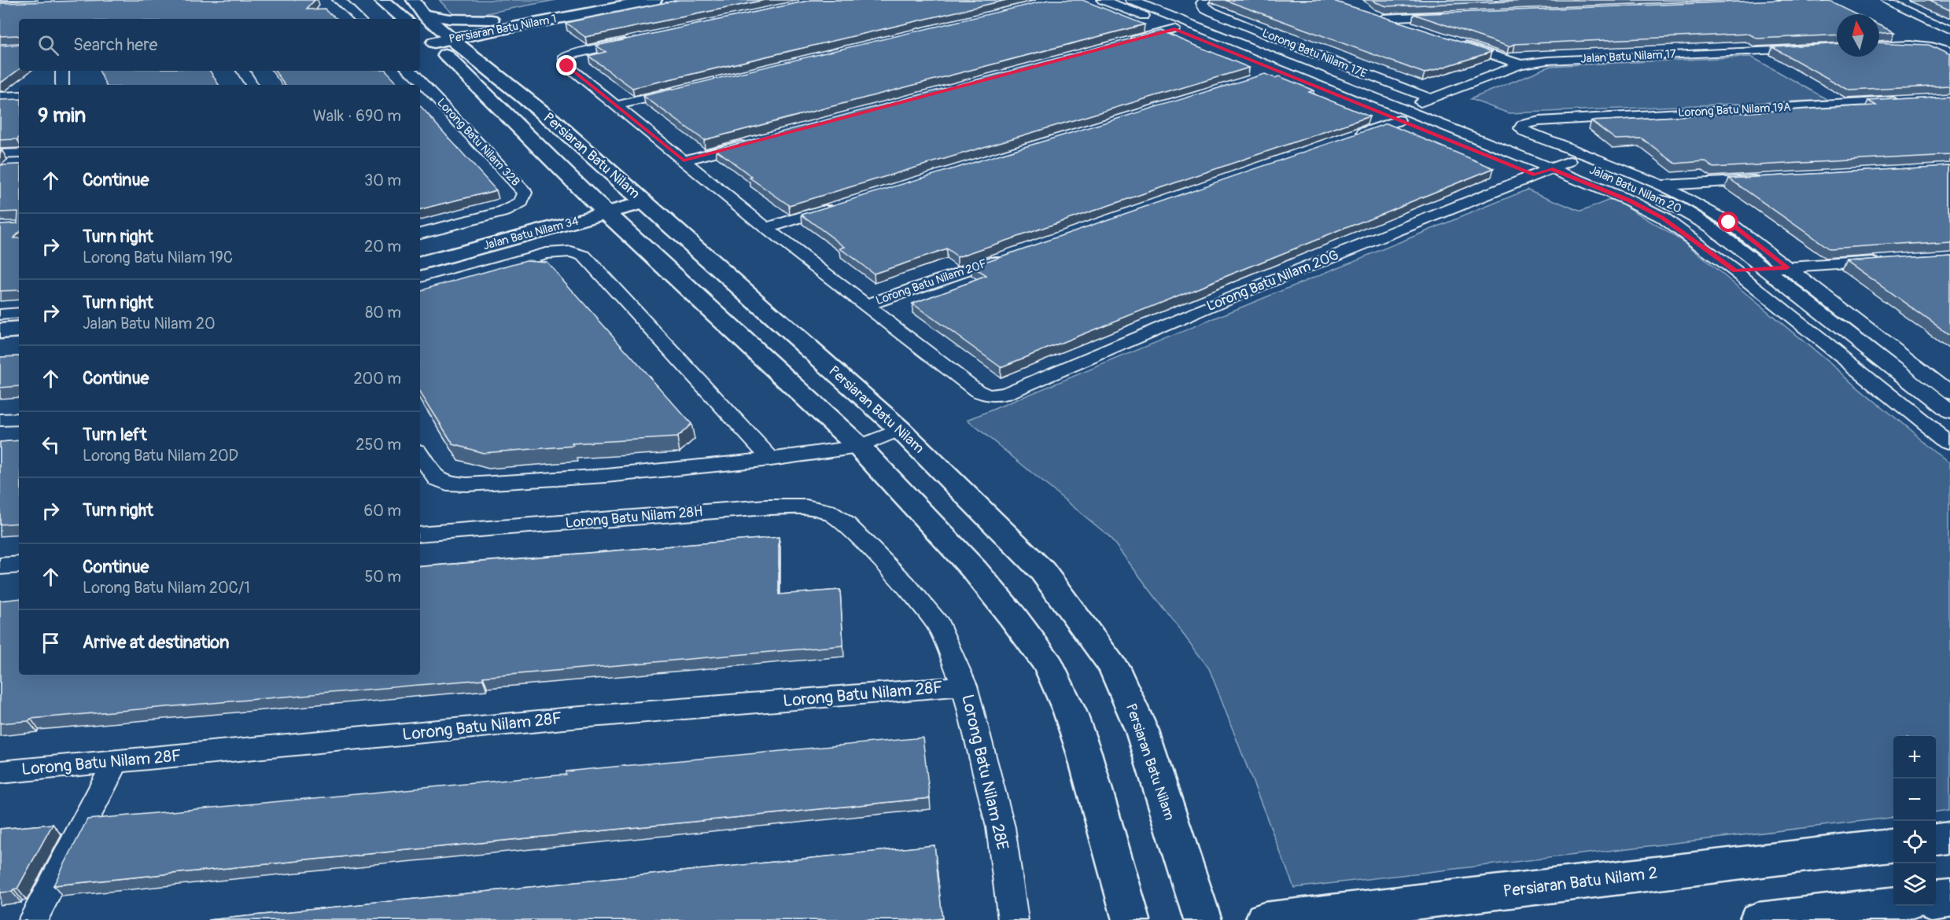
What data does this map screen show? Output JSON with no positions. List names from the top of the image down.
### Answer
{
  "streets": {
    "main road": [
      "Persiaran Batu Nilam 1",
      "Persiaran Batu Nilam",
      "Jalan Batu Nilam 34",
      "Persiaran Batu Nilam 2"
    ],
    "street": [
      "Lorong Batu Nilam 17E",
      "Jalan Batu Nilam 17",
      "Lorong Batu Nilam 19A",
      "Lorong Batu Nilam 32B",
      "Jalan Batu Nilam 20",
      "Lorong Batu Nilam 20G",
      "Lorong Batu Nilam 20F",
      "Lorong Batu Nilam 28H",
      "Lorong Batu Nilam 28F",
      "Lorong Batu Nilam 28E"
    ]
  },
  "crossings": [
    ["Persiaran Batu Nilam 1", "Persiaran Batu Nilam"],
    ["Lorong Batu Nilam 17E", "Jalan Batu Nilam 17"],
    ["Lorong Batu Nilam 19A", "Jalan Batu Nilam 20"],
    ["Persiaran Batu Nilam", "Jalan Batu Nilam 34"],
    ["Jalan Batu Nilam 20", "Lorong Batu Nilam 20G"],
    ["Lorong Batu Nilam 20G", "Lorong Batu Nilam 20F"],
    ["Lorong Batu Nilam 28H", "Lorong Batu Nilam 28E"],
    ["Lorong Batu Nilam 28F", "Lorong Batu Nilam 28E"]
  ],
  "north": "top",
  "page": {
    "search": "Search here",
    "heading": ["9 min", "Walk · 690 m"],
    "list": [
      ["Continue", "30 m"],
      ["Turn right", "Lorong Batu Nilam 19C", "20 m"],
      ["Turn right", "Jalan Batu Nilam 20", "80 m"],
      ["Continue", "200 m"],
      ["Turn left", "Lorong Batu Nilam 20D", "250 m"],
      ["Turn right", "60 m"],
      ["Continue", "Lorong Batu Nilam 20C/1", "50 m"],
      "Arrive at destination"
    ],
    "map_buttons": ["+", "−"]
  }
}
